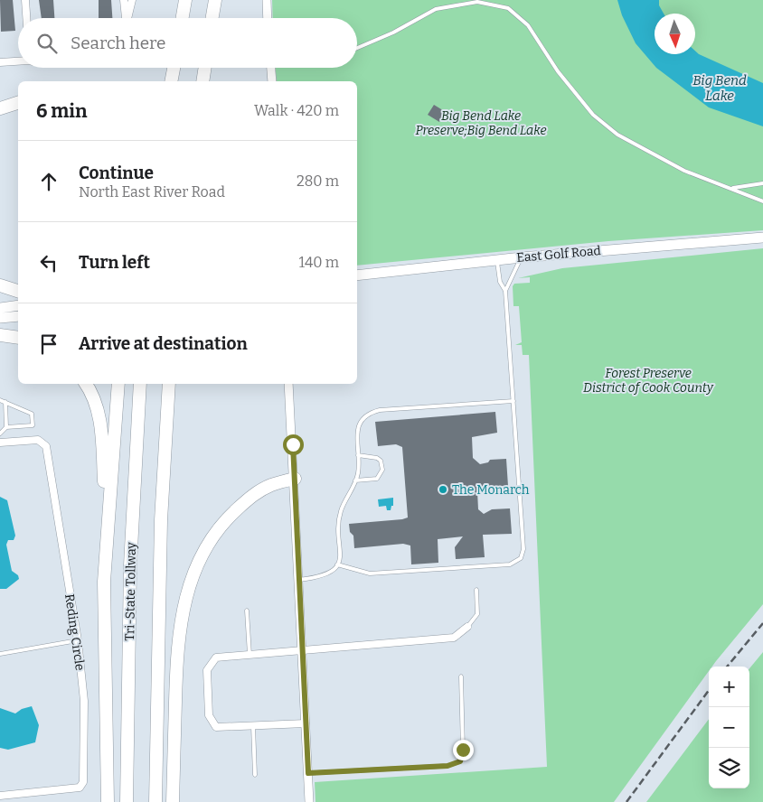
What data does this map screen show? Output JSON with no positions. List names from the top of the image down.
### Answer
{
  "streets": {
    "highway": ["Tri-State Tollway"],
    "main road": ["East Golf Road"],
    "street": ["Reding Circle"]
  },
  "water": ["Big Bend Lake"],
  "parks": ["Big Bend Lake Preserve;Big Bend Lake", "Forest Preserve District of Cook County"],
  "places": ["The Monarch"],
  "north": "bottom",
  "page": {
    "search": "Search here",
    "heading": ["6 min", "Walk · 420 m"],
    "list": [
      ["Continue", "North East River Road", "280 m"],
      ["Turn left", "140 m"],
      "Arrive at destination"
    ],
    "map_buttons": ["+", "−"]
  }
}
